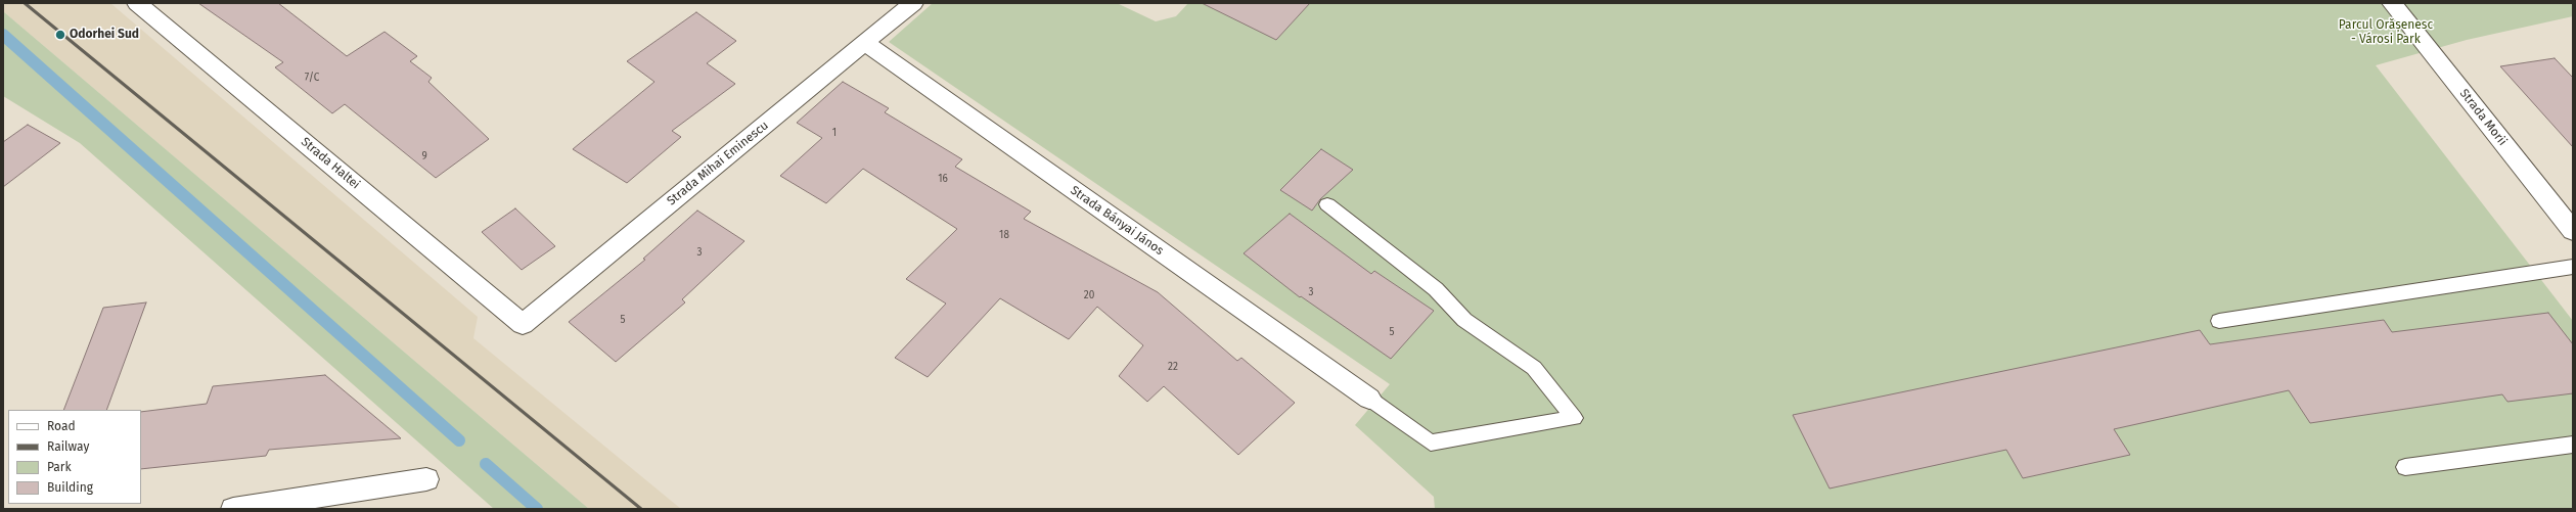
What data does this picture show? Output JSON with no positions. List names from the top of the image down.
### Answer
{
  "streets": {
    "street": [
      "Strada Morii",
      "Strada Haltei",
      "Strada Mihai Eminescu",
      "Strada Bányai János"
    ]
  },
  "crossings": [
    ["Strada Haltei", "Strada Mihai Eminescu"],
    ["Strada Mihai Eminescu", "Strada Bányai János"]
  ],
  "parks": ["Parcul Orășenesc - Városi Park"],
  "places": ["Odorhei Sud"],
  "house_numbers": [
    "7/C",
    "1",
    "9",
    "16",
    "18",
    "3",
    "3",
    "20",
    "5",
    "5",
    "22"
  ],
  "legend": [
    "Road",
    "Railway",
    "Park",
    "Building"
  ]
}
